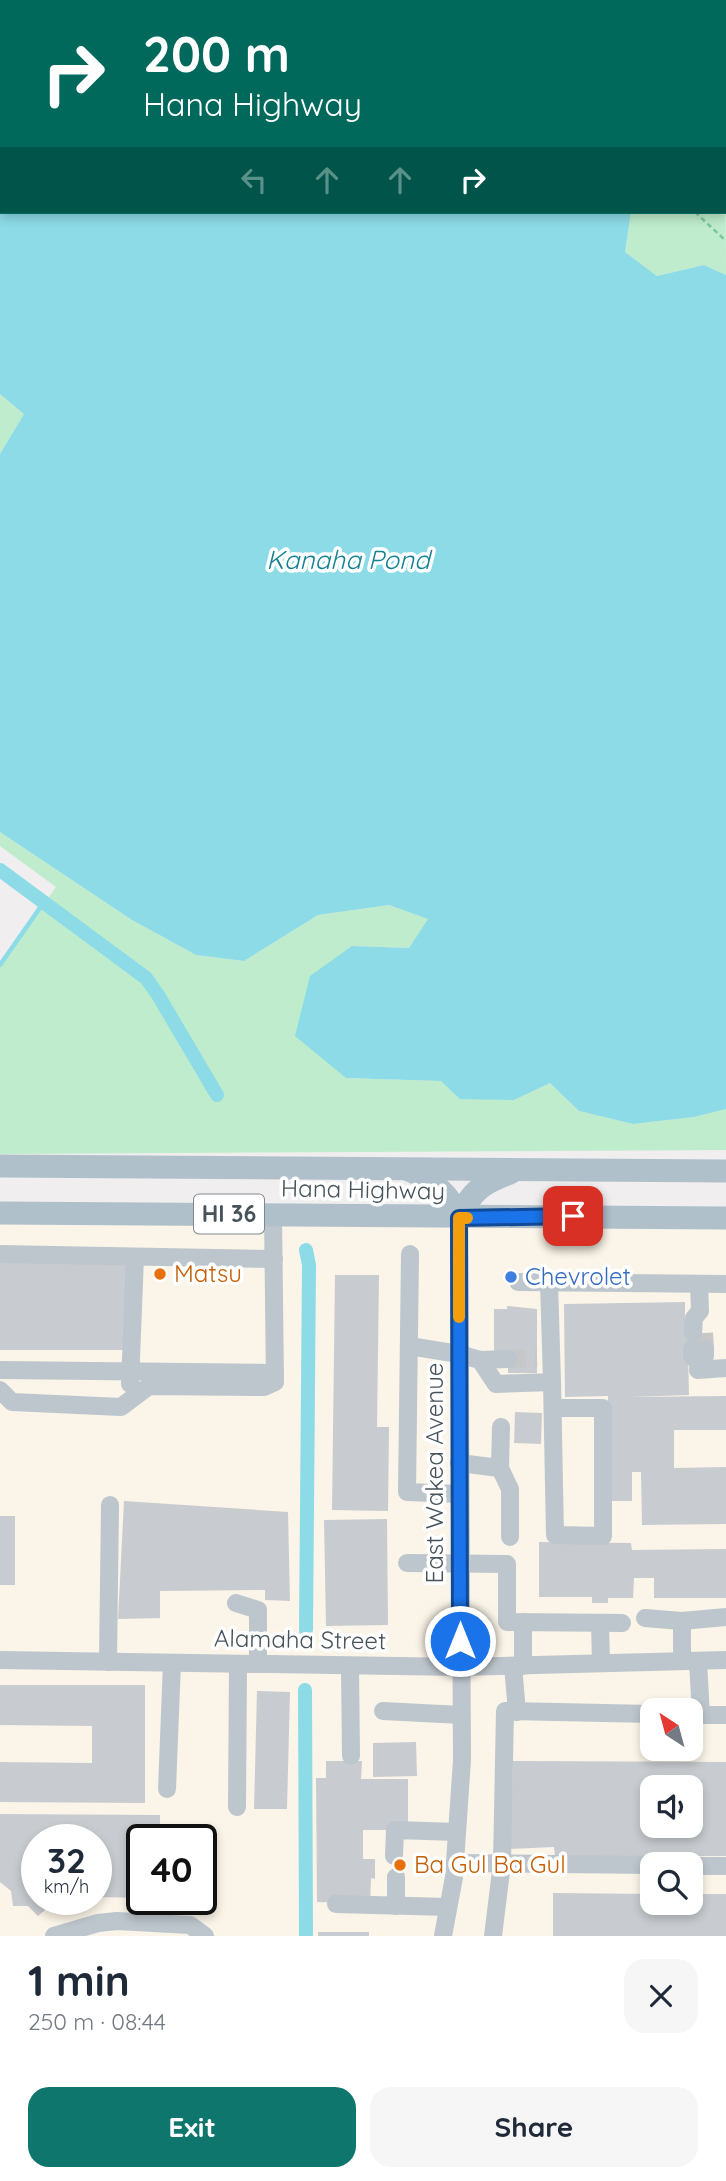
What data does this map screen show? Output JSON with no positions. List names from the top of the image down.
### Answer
{
  "streets": {
    "main road": ["Hana Highway", "HI 36"],
    "street": ["East Wakea Avenue", "Alamaha Street"]
  },
  "crossings": [
    ["Hana Highway", "HI 36"],
    ["Hana Highway", "East Wakea Avenue"],
    ["HI 36", "East Wakea Avenue"],
    ["East Wakea Avenue", "Alamaha Street"]
  ],
  "water": ["Kanaha Pond"],
  "places": ["Matsu", "Chevrolet", "Ba Gul Ba Gul"],
  "north": "top left",
  "page": {
    "turn": ["200 m", "Hana Highway"],
    "speed": "32 km/h",
    "limit": "40",
    "heading": ["1 min", "250 m · 08:44"],
    "buttons": ["Exit", "Share"]
  }
}
